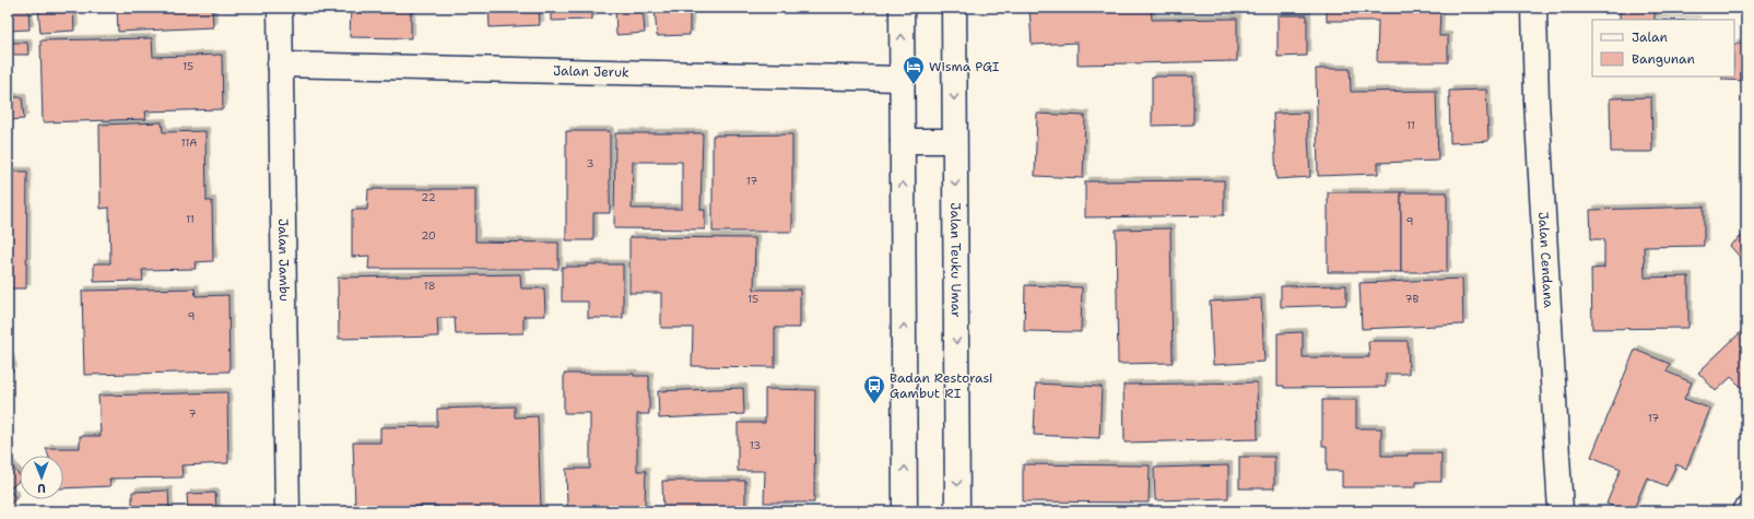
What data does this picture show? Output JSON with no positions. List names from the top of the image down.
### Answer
{
  "streets": {
    "street": [
      "Jalan Jeruk",
      "Jalan Jambu",
      "Jalan Teuku Umar",
      "Jalan Cendana"
    ]
  },
  "crossings": [
    ["Jalan Jeruk", "Jalan Jambu"]
  ],
  "places": {
    "hotel": ["Wisma PGI"],
    "bus stop": ["Badan Restorasi Gambut RI"]
  },
  "house_numbers": [
    "15",
    "11",
    "11A",
    "3",
    "17",
    "22",
    "11",
    "9",
    "20",
    "18",
    "15",
    "7B",
    "9",
    "7",
    "17",
    "13"
  ],
  "legend": ["Jalan", "Bangunan"],
  "north": "bottom"
}
